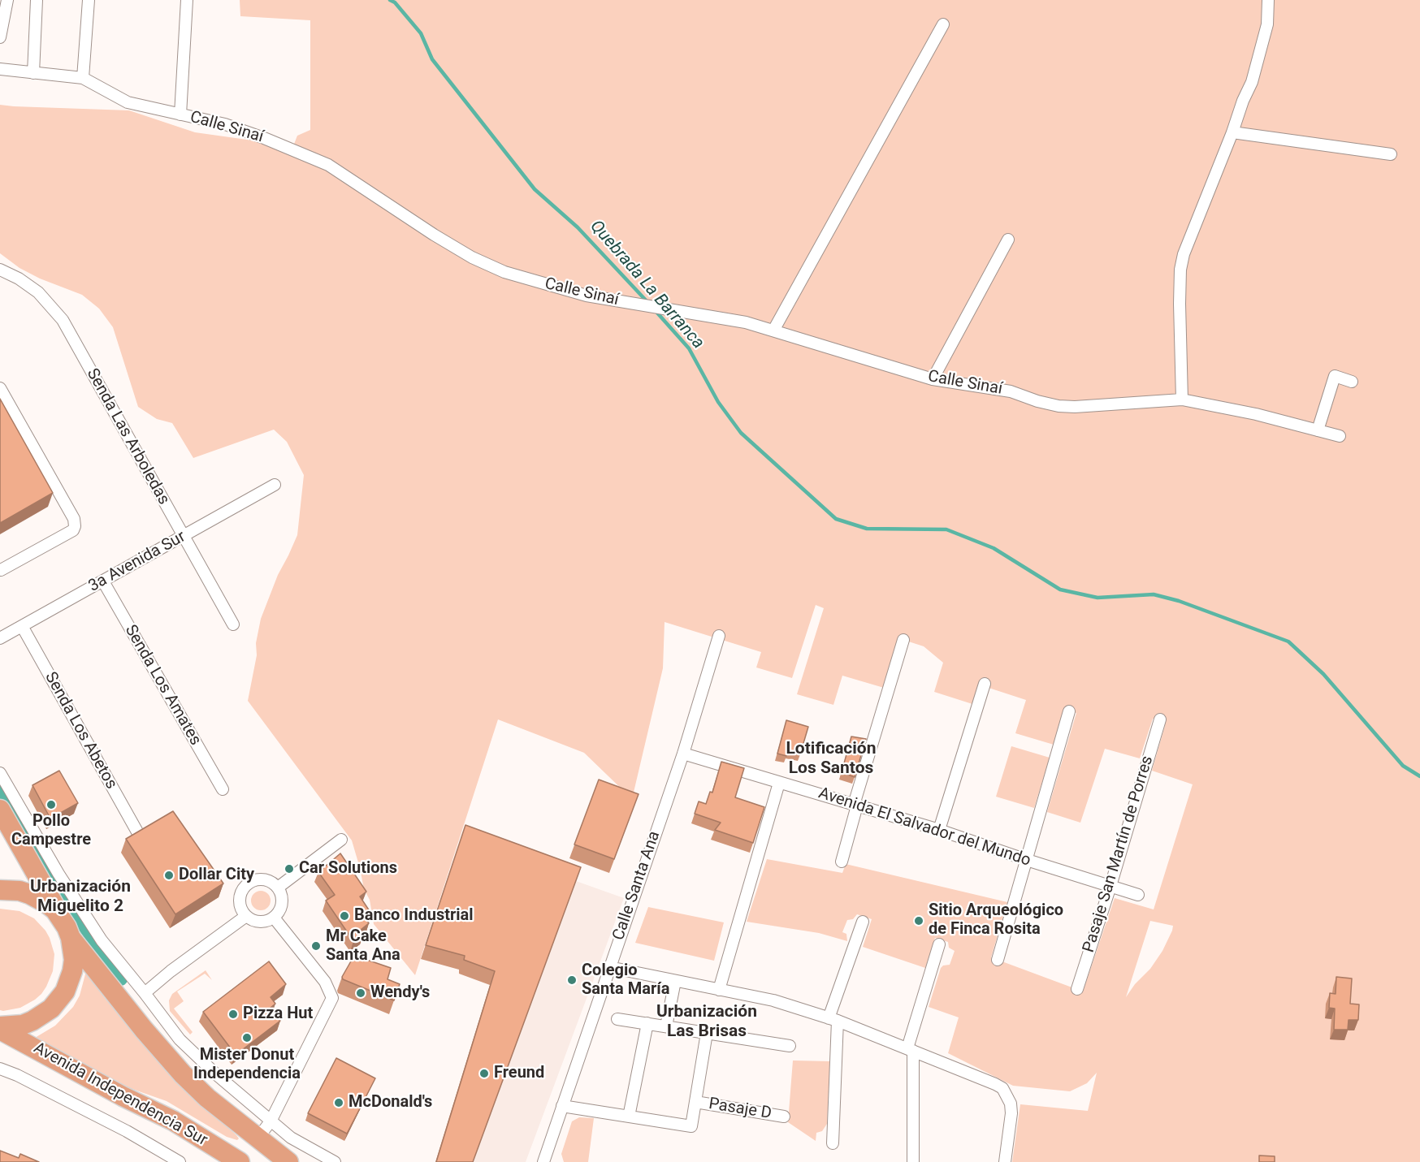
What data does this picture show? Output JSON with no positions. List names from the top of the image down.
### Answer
{
  "streets": {
    "highway": ["Avenida Independencia Sur"],
    "street": [
      "Calle Sinaí",
      "Senda Las Arboledas",
      "3a Avenida Sur",
      "Senda Los Amates",
      "Senda Los Abetos",
      "Avenida El Salvador del Mundo",
      "Pasaje San Martín de Porres",
      "Calle Santa Ana",
      "Pasaje D"
    ]
  },
  "crossings": [
    ["Senda Las Arboledas", "3a Avenida Sur"],
    ["3a Avenida Sur", "Senda Los Amates"],
    ["3a Avenida Sur", "Senda Los Abetos"],
    ["Avenida El Salvador del Mundo", "Pasaje San Martín de Porres"],
    ["Avenida El Salvador del Mundo", "Calle Santa Ana"]
  ],
  "districts": ["Lotificación Los Santos", "Urbanización Miguelito 2", "Urbanización Las Brisas"],
  "water": ["Quebrada La Barranca"],
  "places": [
    "Pollo Campestre",
    "Car Solutions",
    "Dollar City",
    "Banco Industrial",
    "Sitio Arqueológico de Finca Rosita",
    "Mr Cake Santa Ana",
    "Colegio Santa María",
    "Wendy's",
    "Pizza Hut",
    "Mister Donut Independencia",
    "Freund",
    "McDonald's"
  ]
}
